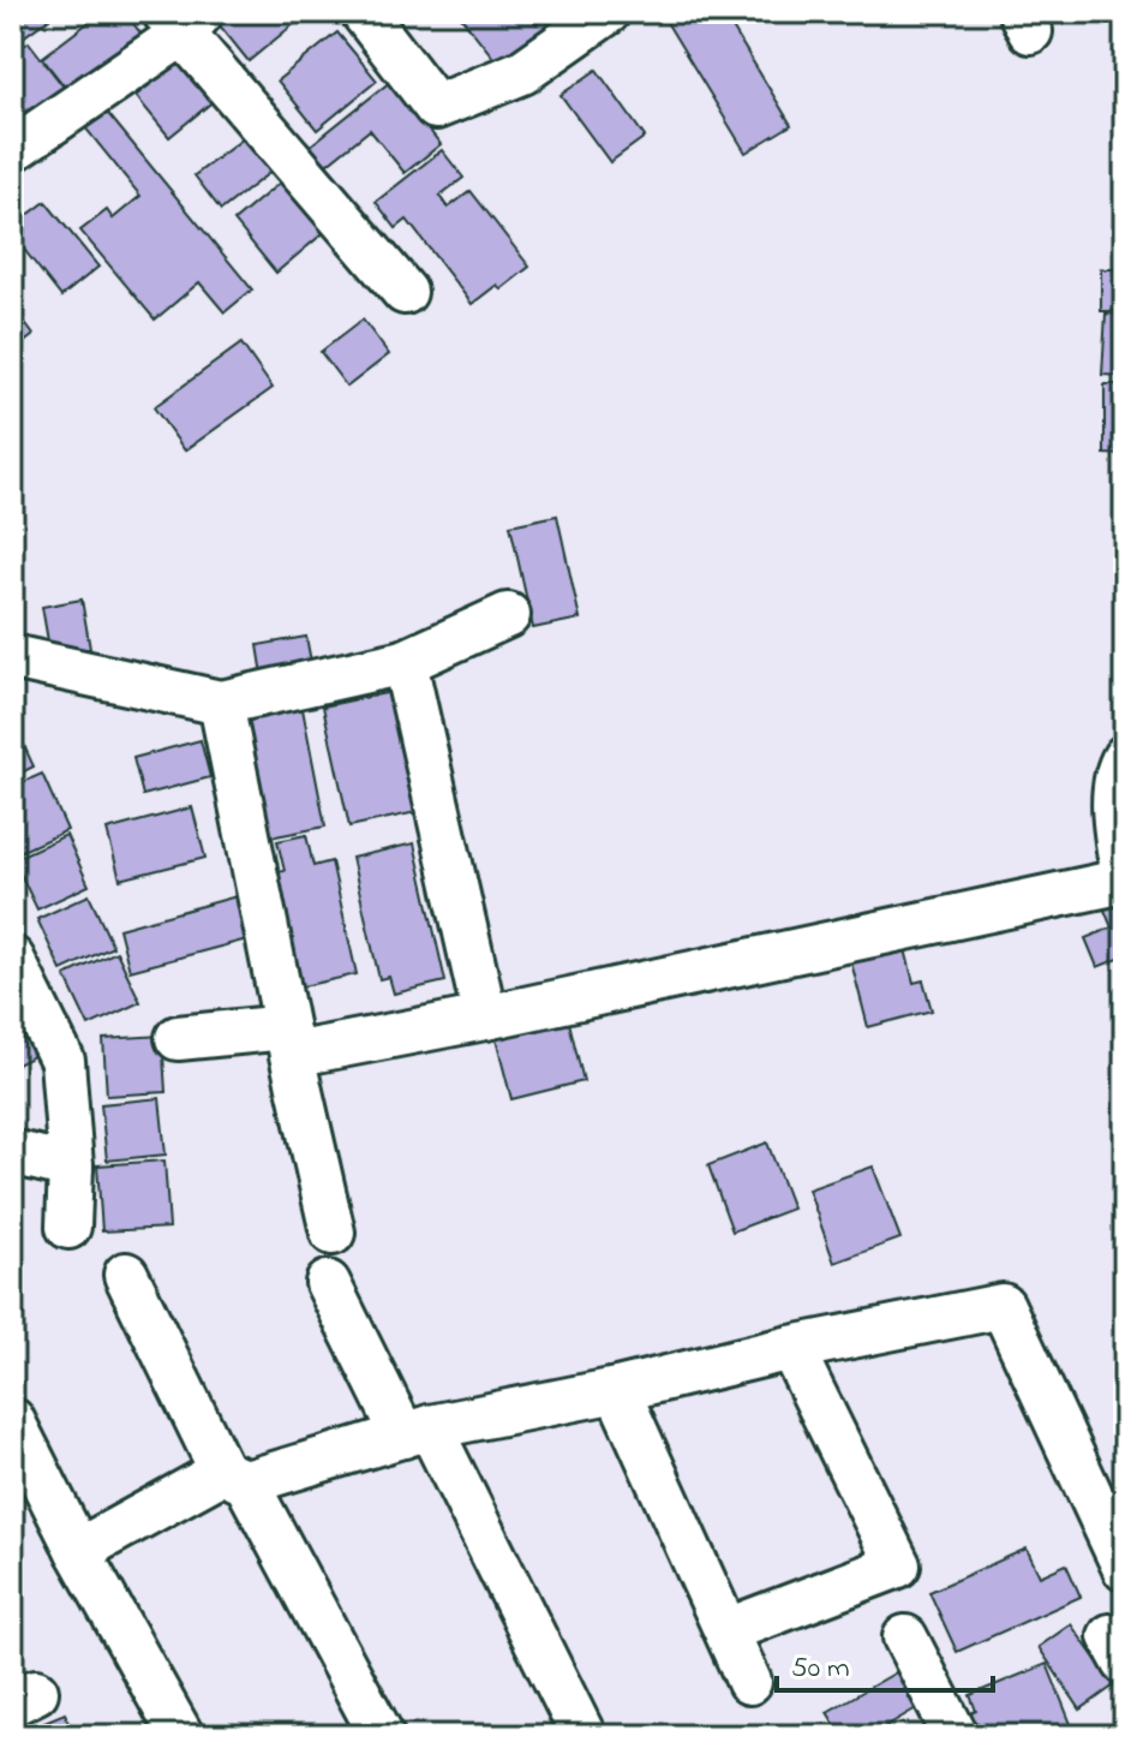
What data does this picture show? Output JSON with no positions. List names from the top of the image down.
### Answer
{
  "scale_bar": "50 m"
}
